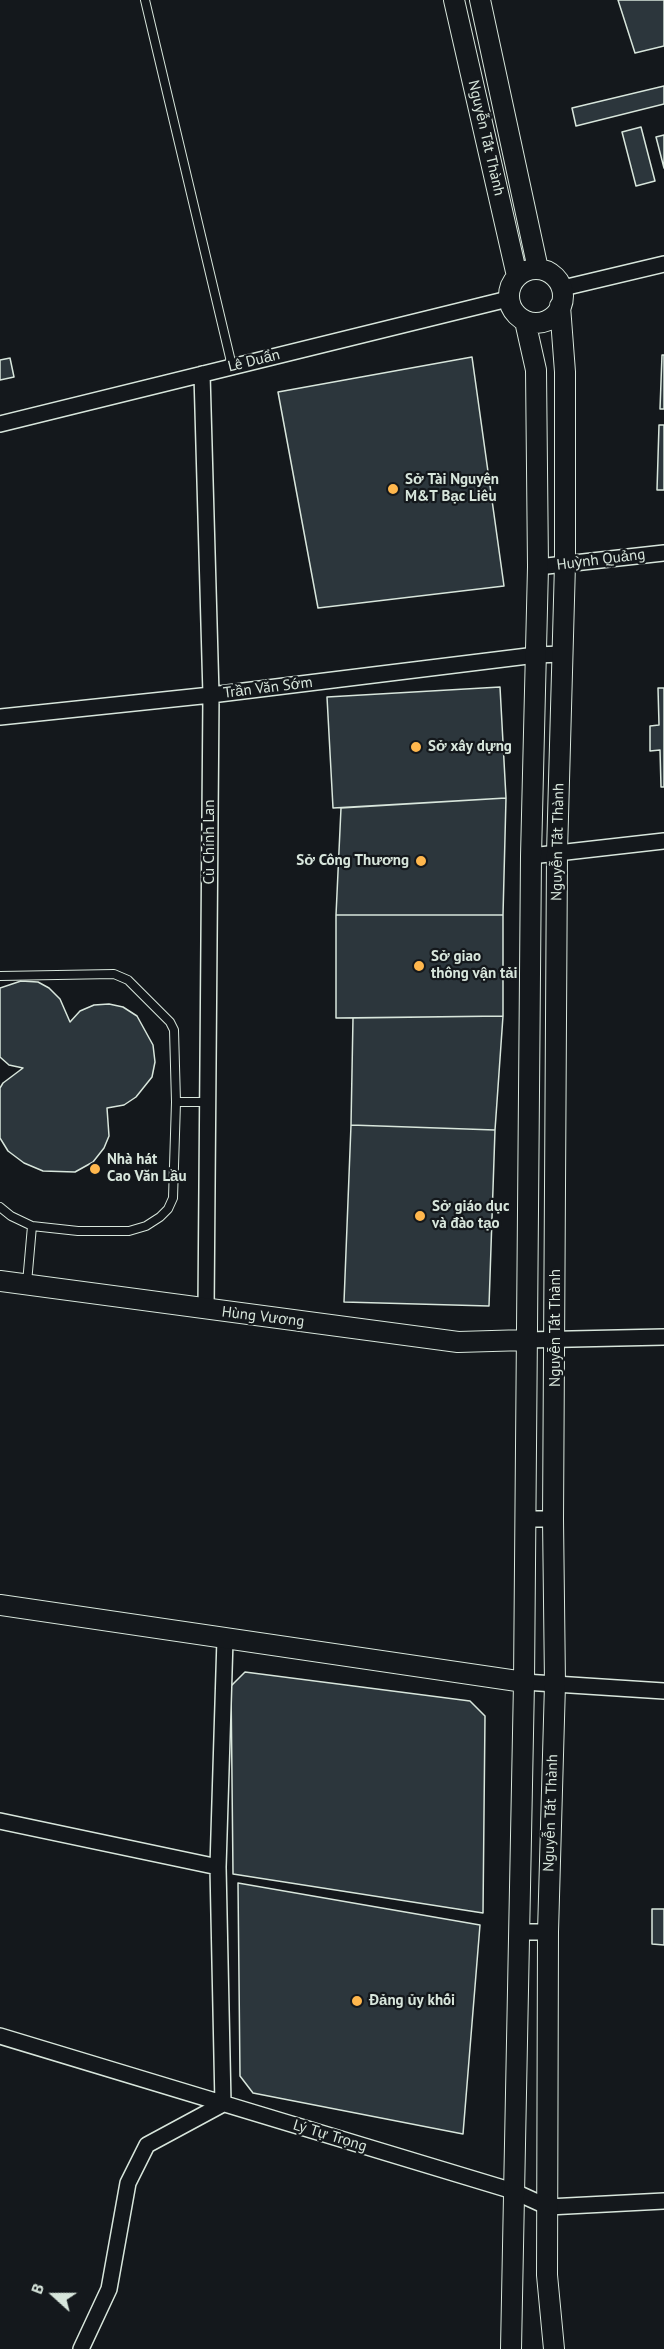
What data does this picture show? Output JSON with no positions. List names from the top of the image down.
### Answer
{
  "streets": {
    "street": [
      "Nguyễn Tất Thành",
      "Lê Duẩn",
      "Huỳnh Quảng",
      "Trần Văn Sớm",
      "Cù Chính Lan",
      "Hùng Vương",
      "Lý Tự Trọng"
    ]
  },
  "crossings": [
    ["Nguyễn Tất Thành", "Lê Duẩn"],
    ["Nguyễn Tất Thành", "Huỳnh Quảng"],
    ["Nguyễn Tất Thành", "Trần Văn Sớm"],
    ["Nguyễn Tất Thành", "Hùng Vương"],
    ["Nguyễn Tất Thành", "Lý Tự Trọng"],
    ["Lê Duẩn", "Cù Chính Lan"],
    ["Trần Văn Sớm", "Cù Chính Lan"],
    ["Cù Chính Lan", "Hùng Vương"]
  ],
  "places": [
    "Sở Tài Nguyên M&T Bạc Liêu",
    "Sở xây dựng",
    "Sở Công Thương",
    "Sở giao thông vận tải",
    "Nhà hát Cao Văn Lầu",
    "Sở giáo dục và đào tạo",
    "Đảng ủy khối"
  ],
  "north": "left"
}
